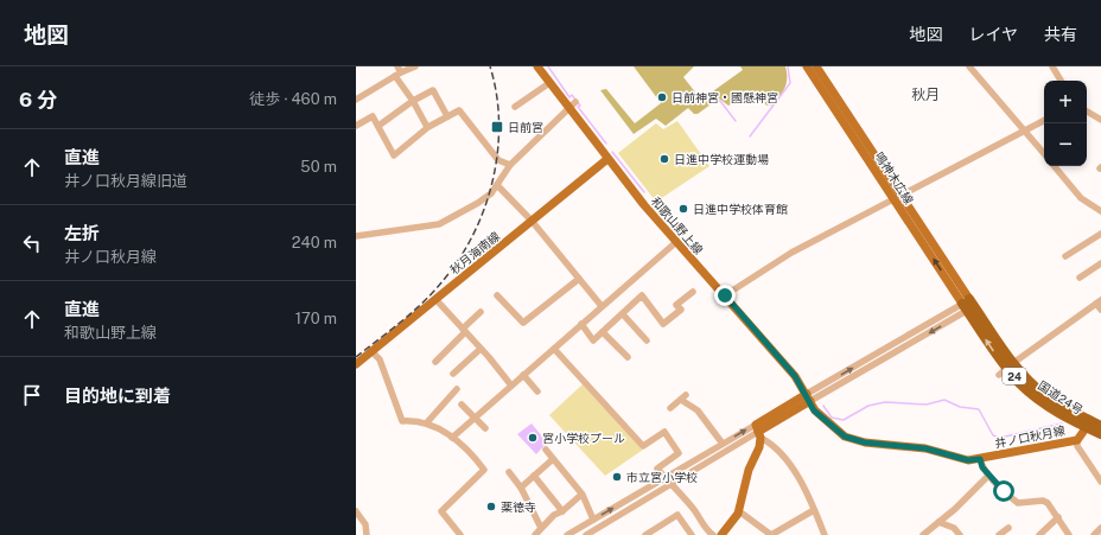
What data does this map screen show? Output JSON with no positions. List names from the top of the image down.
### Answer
{
  "streets": {
    "highway": ["24", "国道24号"],
    "main road": [
      "鳴神木広線",
      "和歌山野上線",
      "秋月海南線",
      "井ノ口秋月線"
    ]
  },
  "crossings": [
    ["鳴神木広線", "国道24号"],
    ["和歌山野上線", "秋月海南線"],
    ["和歌山野上線", "井ノ口秋月線"],
    ["国道24号", "井ノ口秋月線"]
  ],
  "districts": ["秋月"],
  "places": {
    "other": [
      "日前神宮・國懸神宮",
      "日進中学校運動場",
      "日進中学校体育館",
      "宮小学校プール",
      "市立宮小学校",
      "薬徳寺"
    ],
    "transit": ["日前宮"]
  },
  "page": {
    "header": "地図",
    "nav": ["地図", "レイヤ", "共有"],
    "heading": ["6 分", "徒歩 · 460 m"],
    "map_buttons": ["+", "−"],
    "list": [
      ["直進", "井ノ口秋月線旧道", "50 m"],
      ["左折", "井ノ口秋月線", "240 m"],
      ["直進", "和歌山野上線", "170 m"],
      "目的地に到着"
    ]
  }
}
